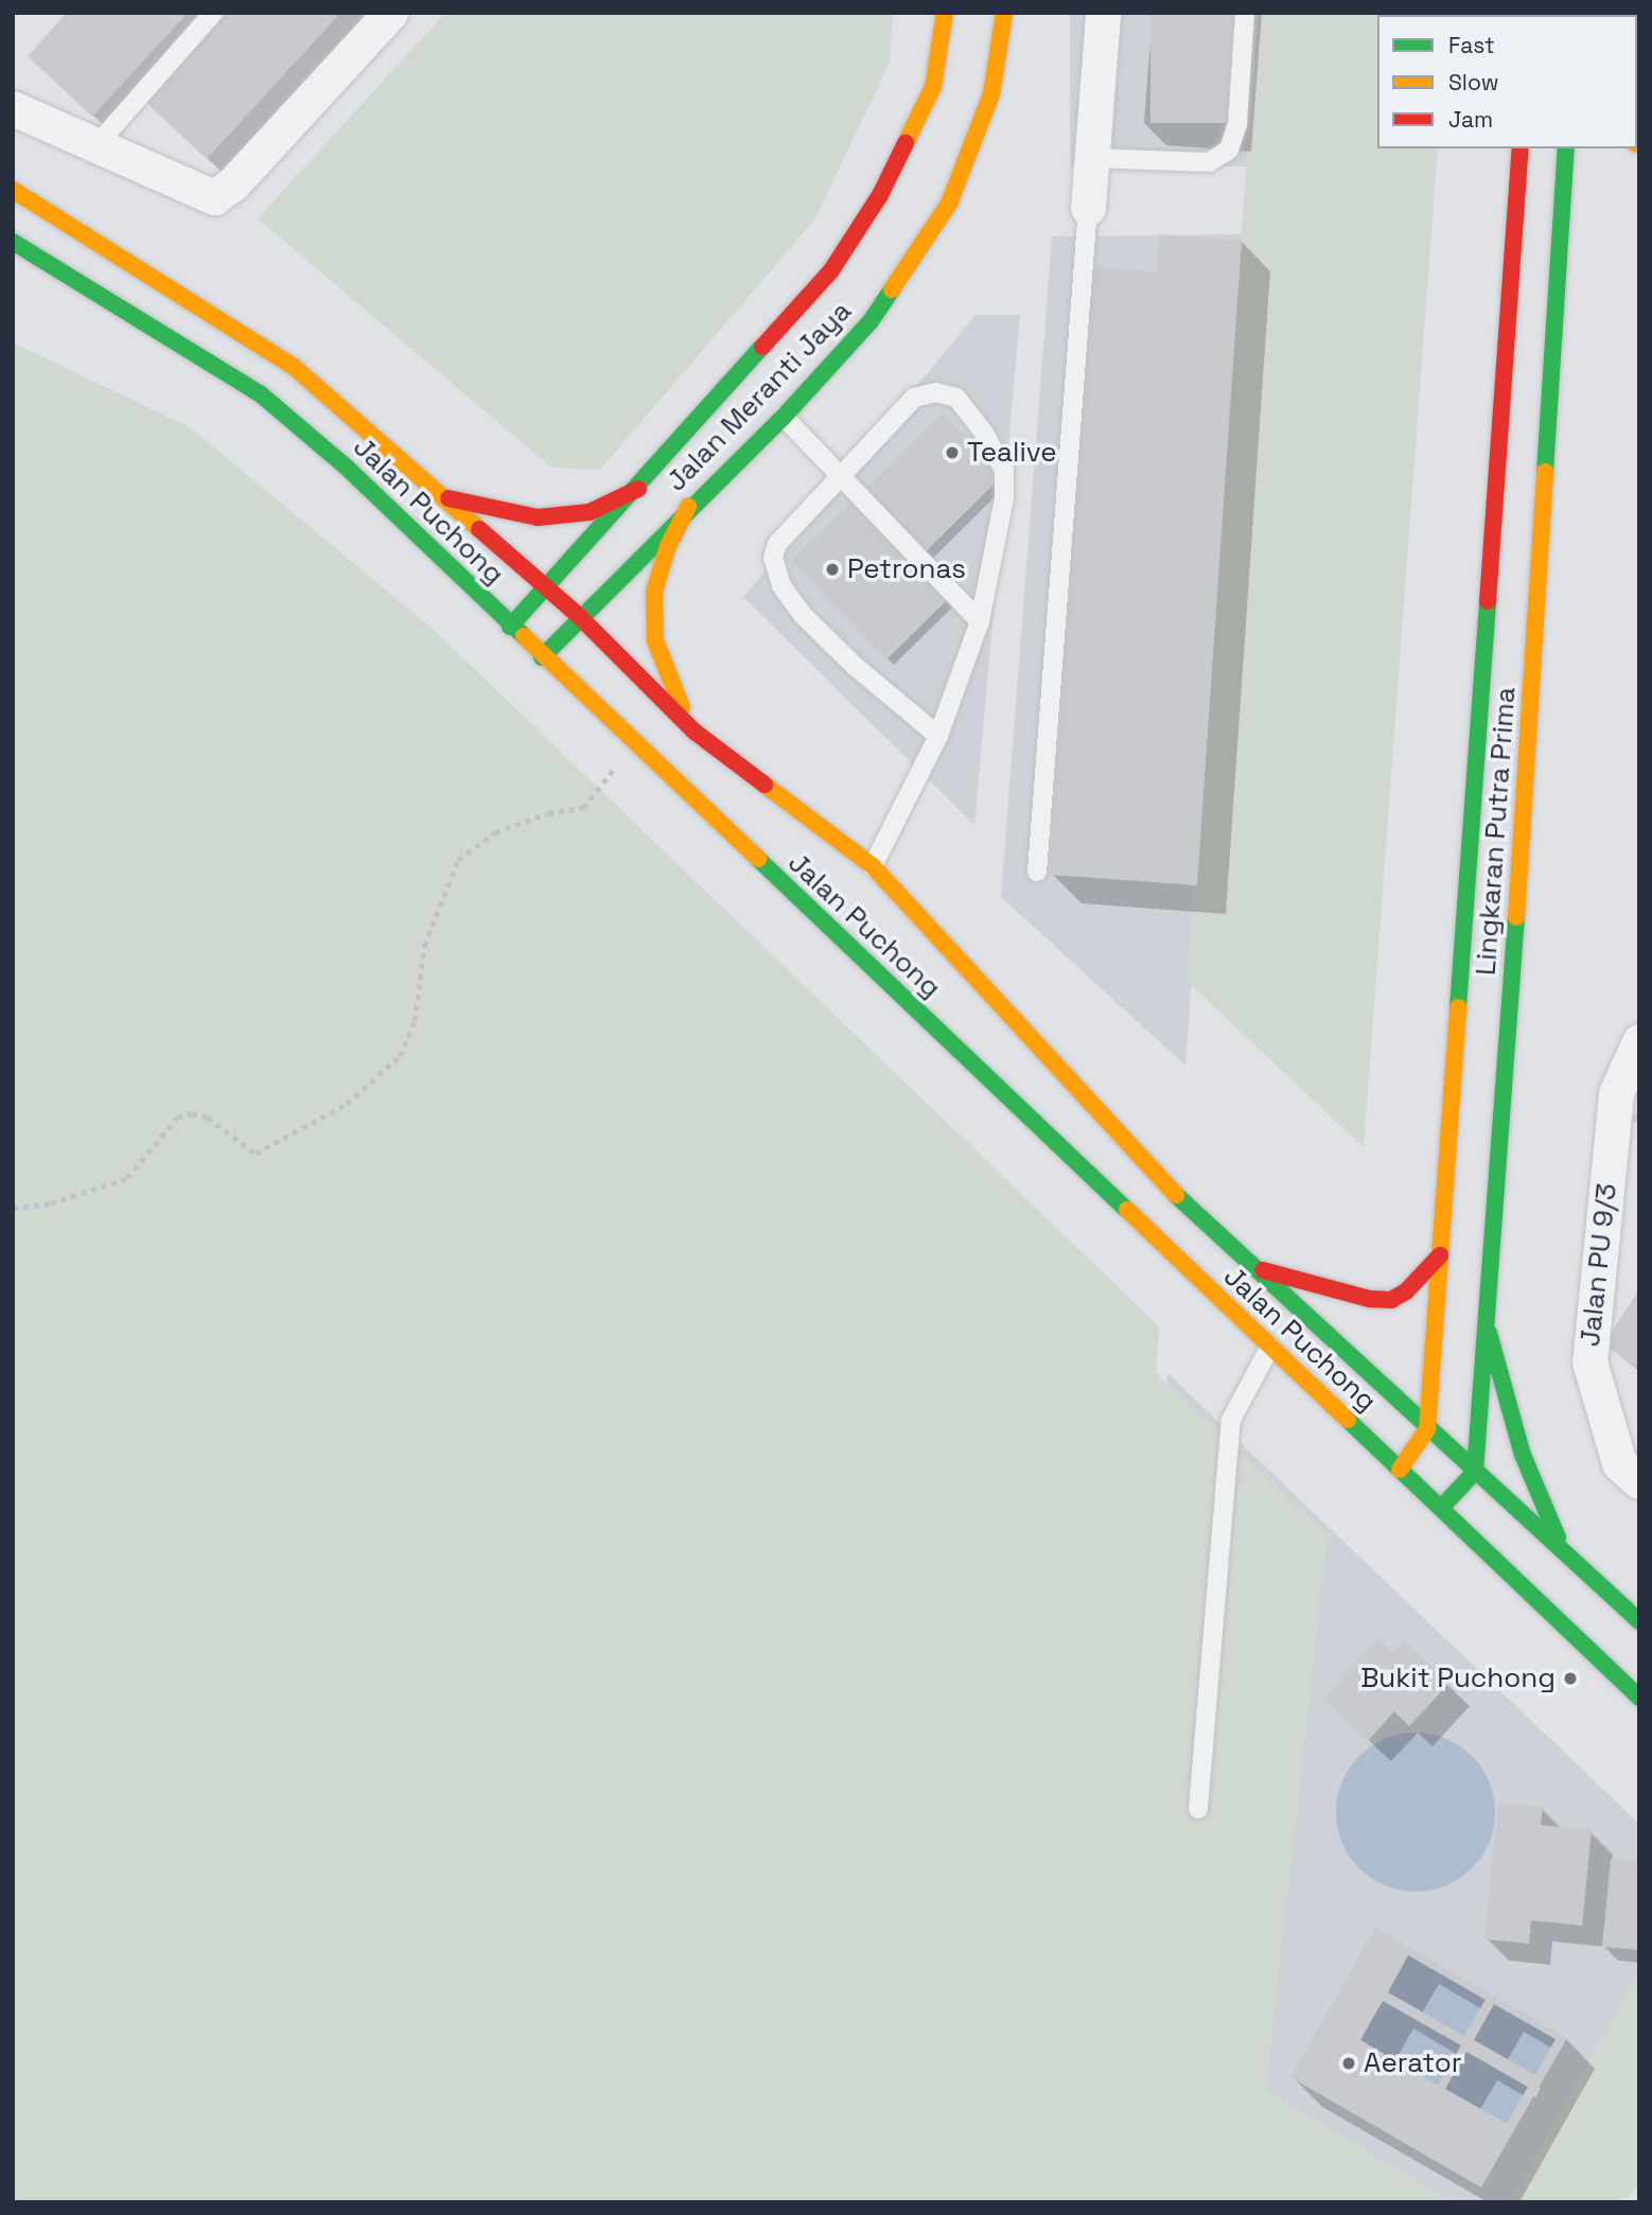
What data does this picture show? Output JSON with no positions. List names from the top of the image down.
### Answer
{
  "streets": {
    "main road": ["Jalan Meranti Jaya", "Jalan Puchong", "Lingkaran Putra Prima"],
    "street": ["Jalan PU 9/3"]
  },
  "crossings": [
    ["Jalan Meranti Jaya", "Jalan Puchong"],
    ["Jalan Puchong", "Lingkaran Putra Prima"]
  ],
  "places": [
    "Tealive",
    "Petronas",
    "Bukit Puchong",
    "Aerator"
  ],
  "legend": ["Fast", "Slow", "Jam"]
}
